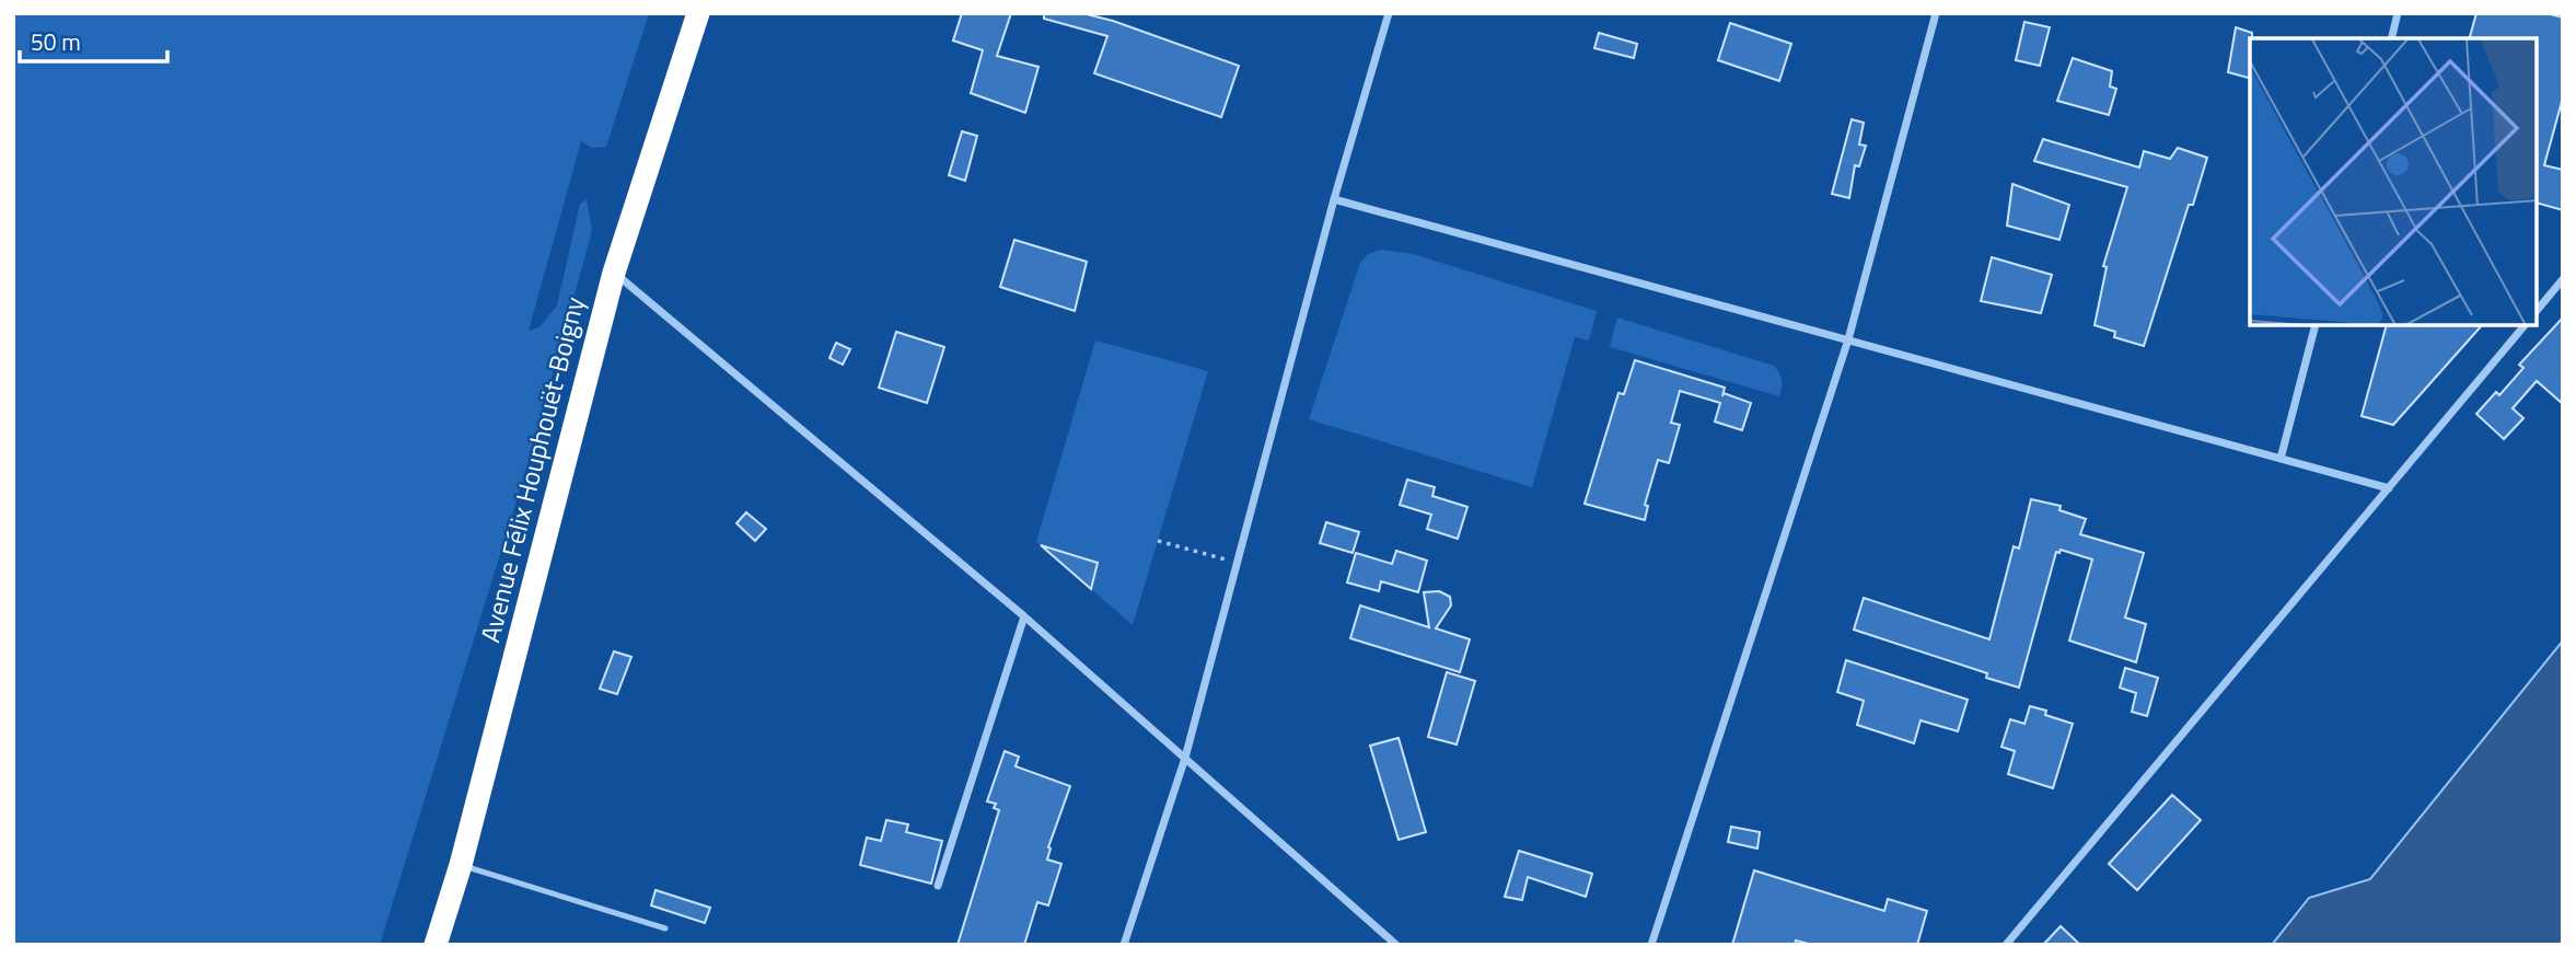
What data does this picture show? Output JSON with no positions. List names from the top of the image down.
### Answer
{
  "streets": {
    "highway": ["Avenue Félix Houphouët-Boigny"]
  },
  "scale_bar": "50 m"
}
